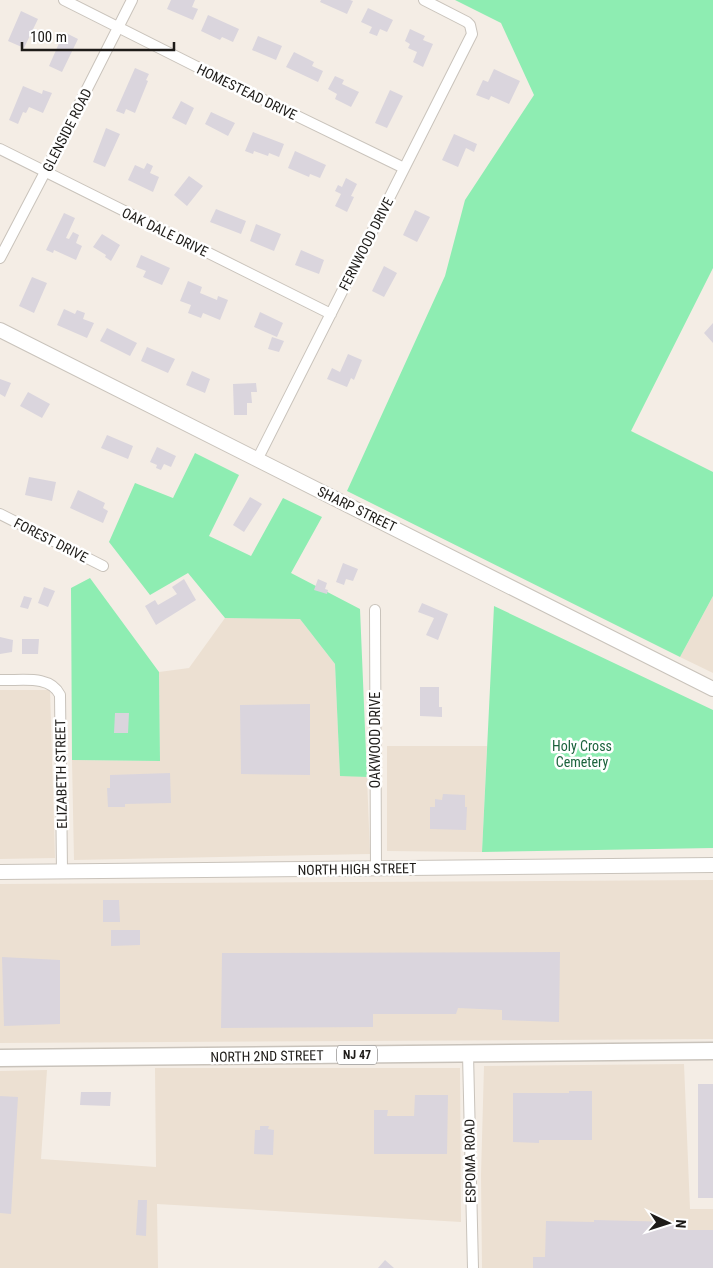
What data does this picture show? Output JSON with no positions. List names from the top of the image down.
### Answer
{
  "streets": {
    "main road": ["NJ 47", "NORTH 2ND STREET"],
    "street": [
      "HOMESTEAD DRIVE",
      "GLENSIDE ROAD",
      "OAK DALE DRIVE",
      "FERNWOOD DRIVE",
      "SHARP STREET",
      "FOREST DRIVE",
      "OAKWOOD DRIVE",
      "ELIZABETH STREET",
      "NORTH HIGH STREET",
      "ESPOMA ROAD"
    ]
  },
  "crossings": [
    ["HOMESTEAD DRIVE", "GLENSIDE ROAD"],
    ["HOMESTEAD DRIVE", "FERNWOOD DRIVE"],
    ["GLENSIDE ROAD", "OAK DALE DRIVE"],
    ["OAK DALE DRIVE", "FERNWOOD DRIVE"],
    ["FERNWOOD DRIVE", "SHARP STREET"],
    ["OAKWOOD DRIVE", "NORTH HIGH STREET"],
    ["ELIZABETH STREET", "NORTH HIGH STREET"],
    ["NORTH 2ND STREET", "ESPOMA ROAD"]
  ],
  "parks": ["Holy Cross Cemetery"],
  "scale_bar": "100 m",
  "north": "right"
}
